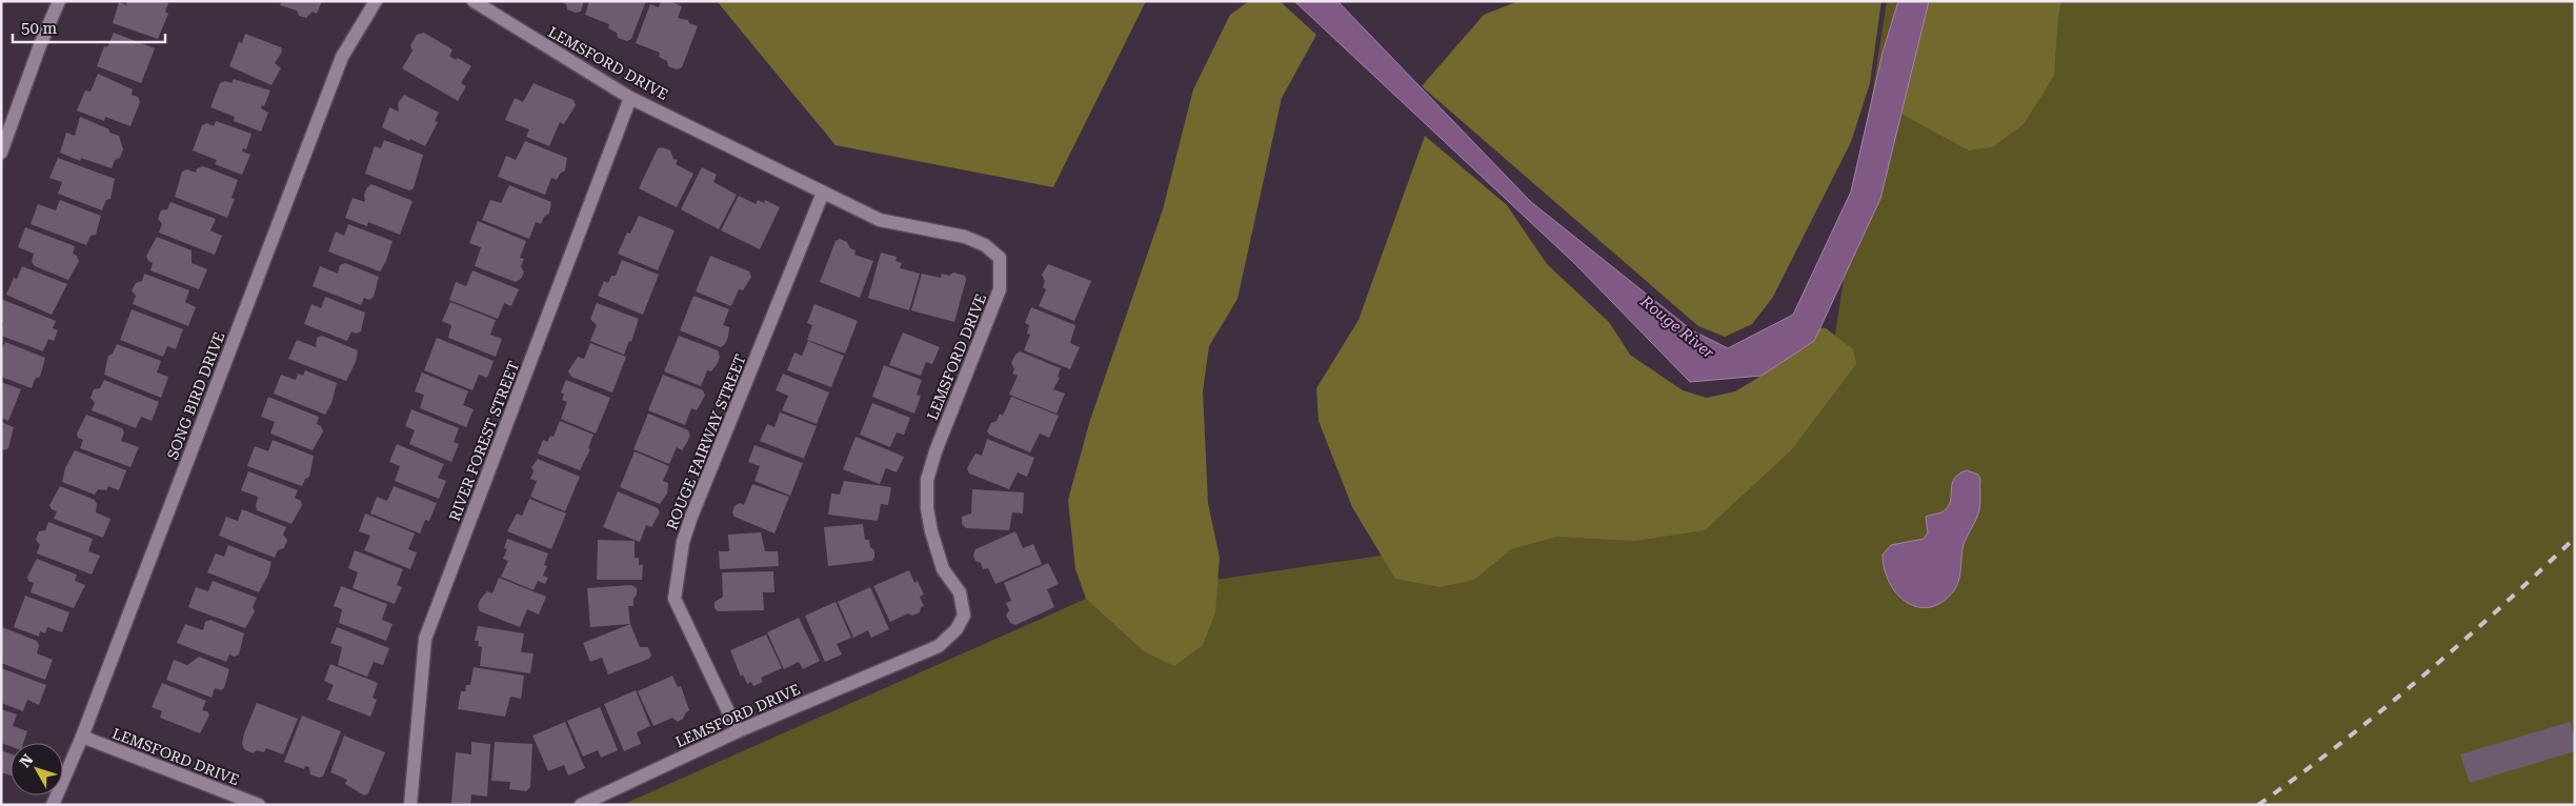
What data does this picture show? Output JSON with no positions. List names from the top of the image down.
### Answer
{
  "streets": {
    "street": [
      "LEMSFORD DRIVE",
      "SONG BIRD DRIVE",
      "RIVER FOREST STREET",
      "ROUGE FAIRWAY STREET"
    ]
  },
  "crossings": [
    ["LEMSFORD DRIVE", "SONG BIRD DRIVE"],
    ["LEMSFORD DRIVE", "RIVER FOREST STREET"],
    ["LEMSFORD DRIVE", "ROUGE FAIRWAY STREET"]
  ],
  "water": ["Rouge River"],
  "scale_bar": "50 m",
  "north": "top left"
}
